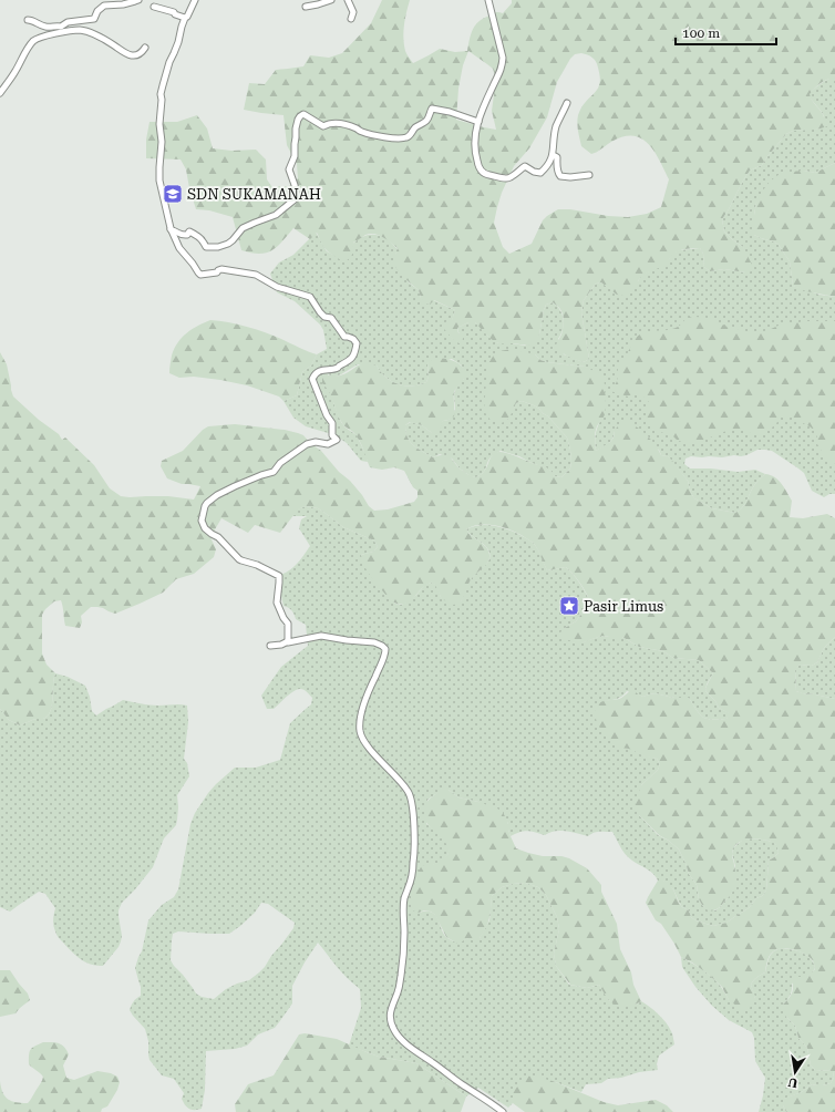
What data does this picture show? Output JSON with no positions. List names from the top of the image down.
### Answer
{
  "places": {
    "school or university": ["SDN SUKAMANAH"],
    "place": ["Pasir Limus"]
  },
  "scale_bar": "100 m",
  "north": "bottom"
}
